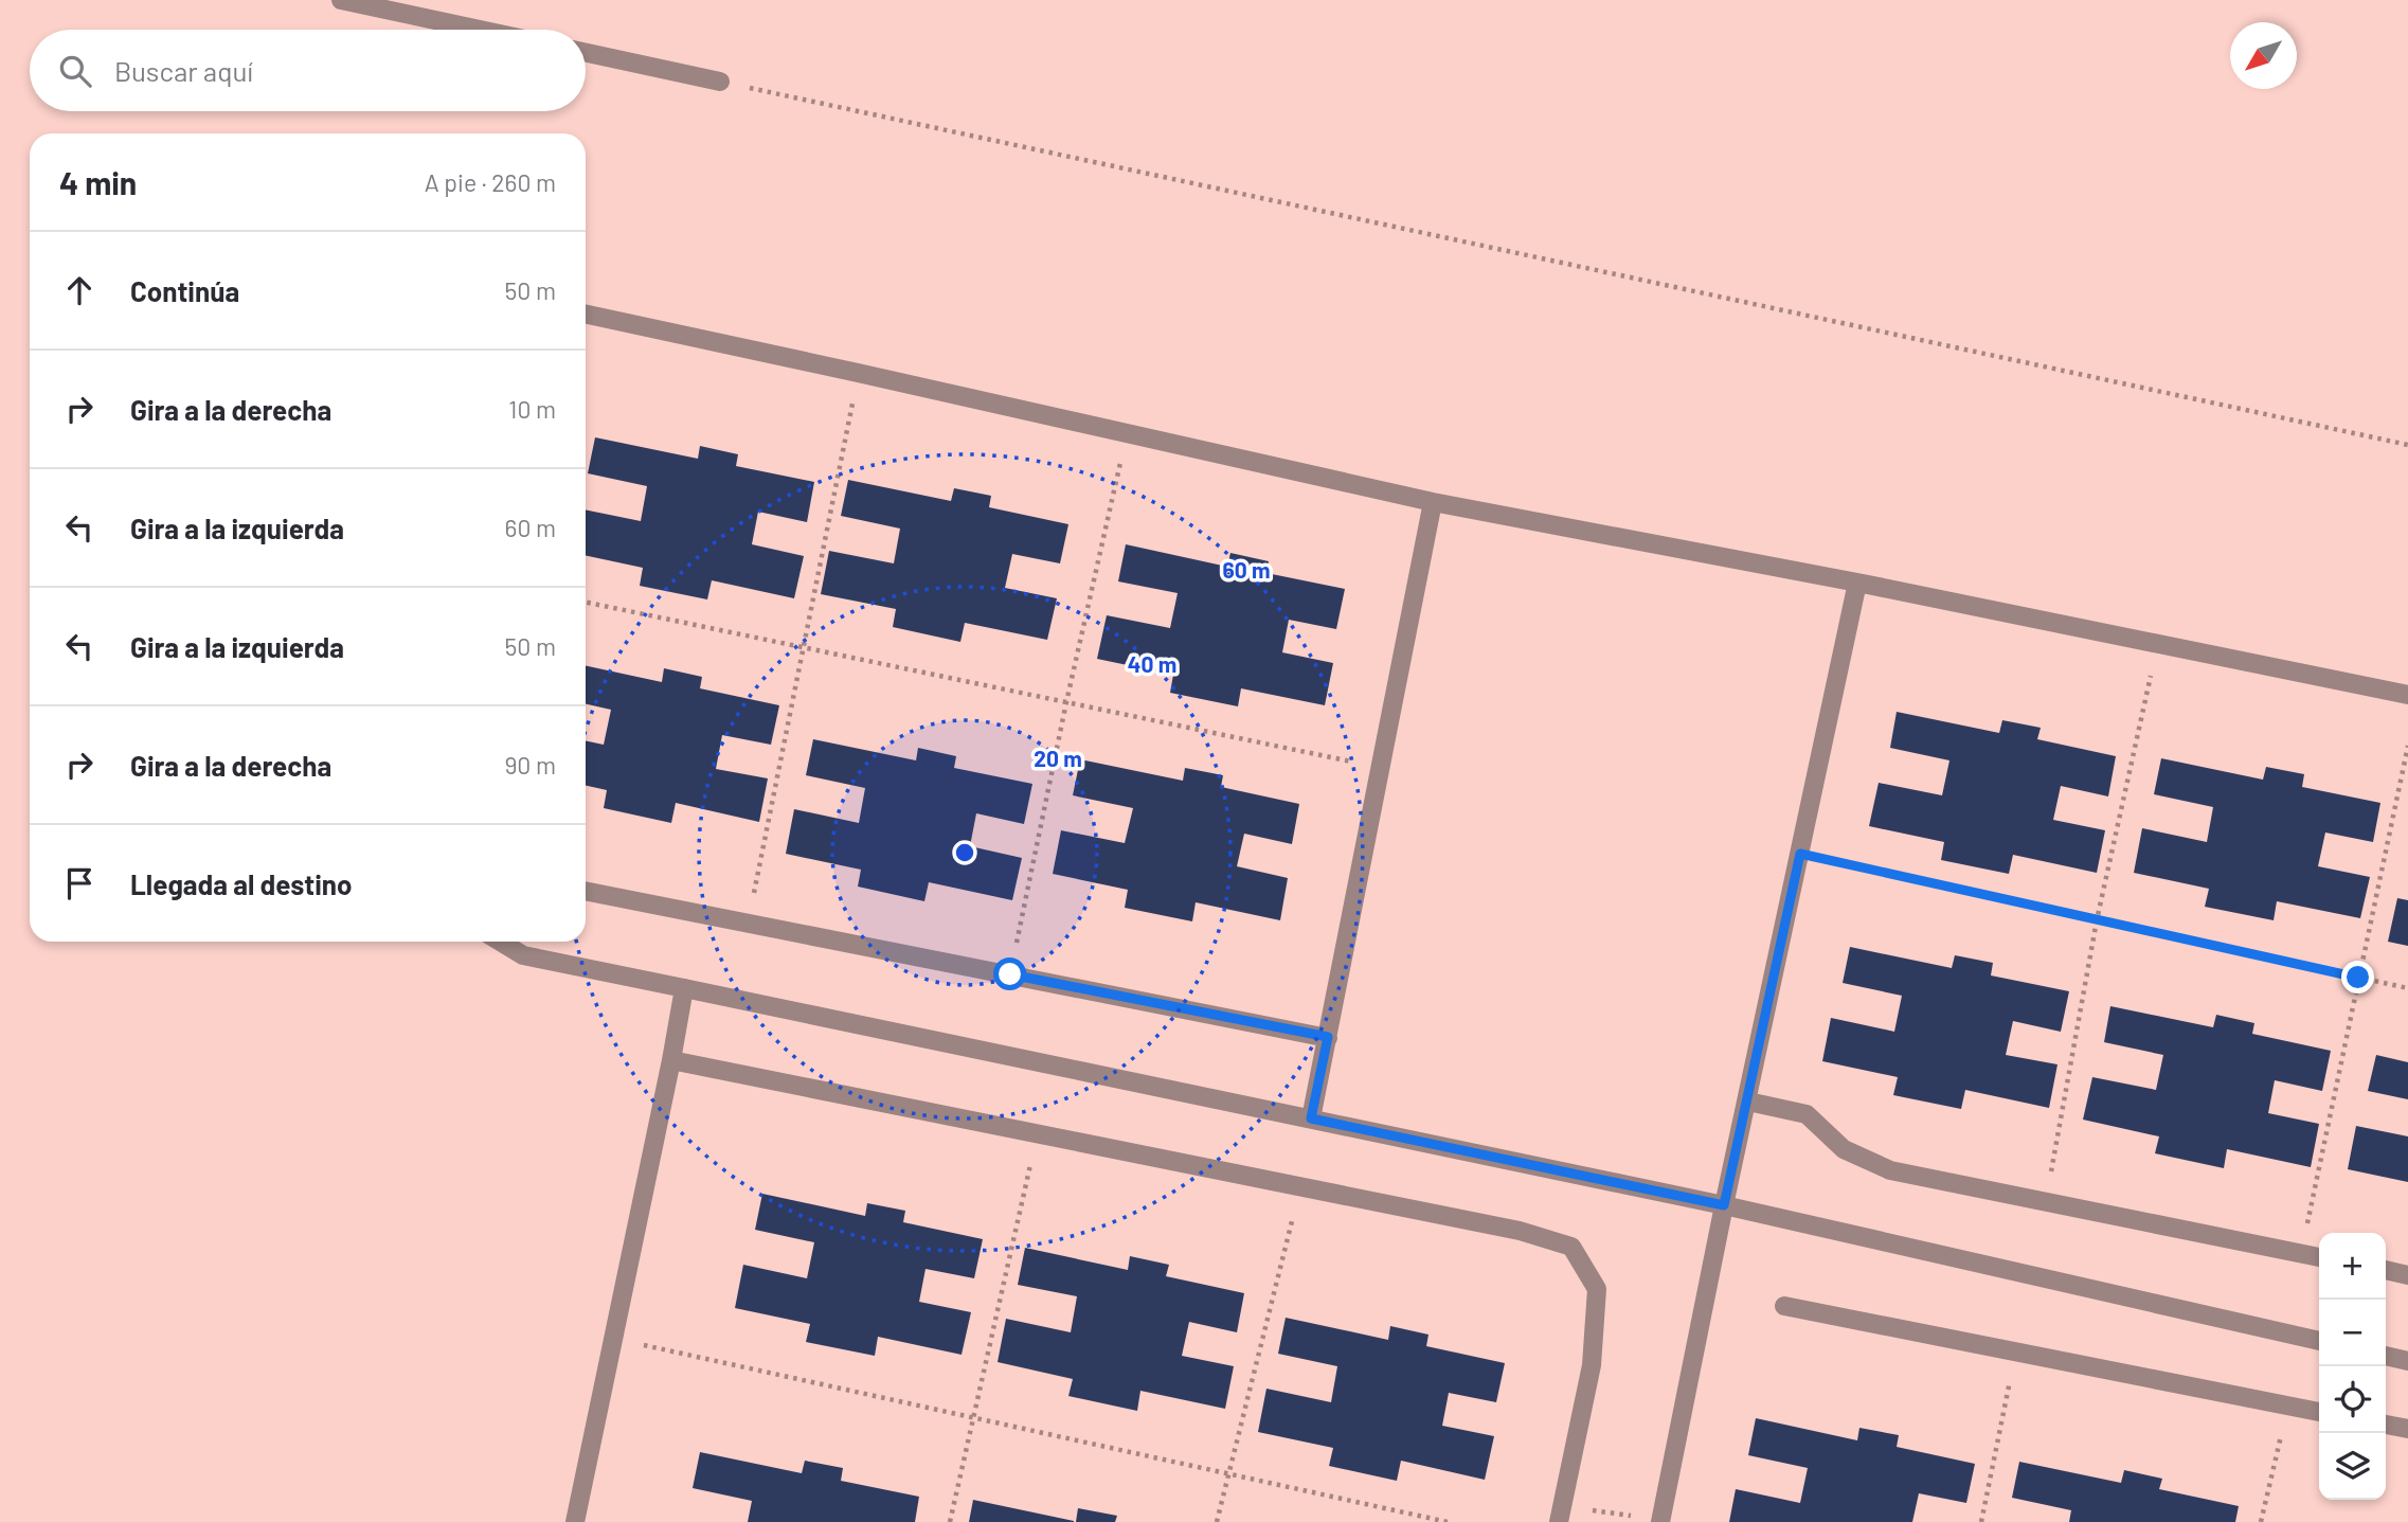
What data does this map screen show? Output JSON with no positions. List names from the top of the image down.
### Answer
{
  "north": "bottom left",
  "page": {
    "search": "Buscar aquí",
    "heading": ["4 min", "A pie · 260 m"],
    "list": [
      ["Continúa", "50 m"],
      ["Gira a la derecha", "10 m"],
      ["Gira a la izquierda", "60 m"],
      ["Gira a la izquierda", "50 m"],
      ["Gira a la derecha", "90 m"],
      "Llegada al destino"
    ],
    "map_buttons": ["+", "−"]
  },
  "rings": ["60 m", "40 m", "20 m"]
}
